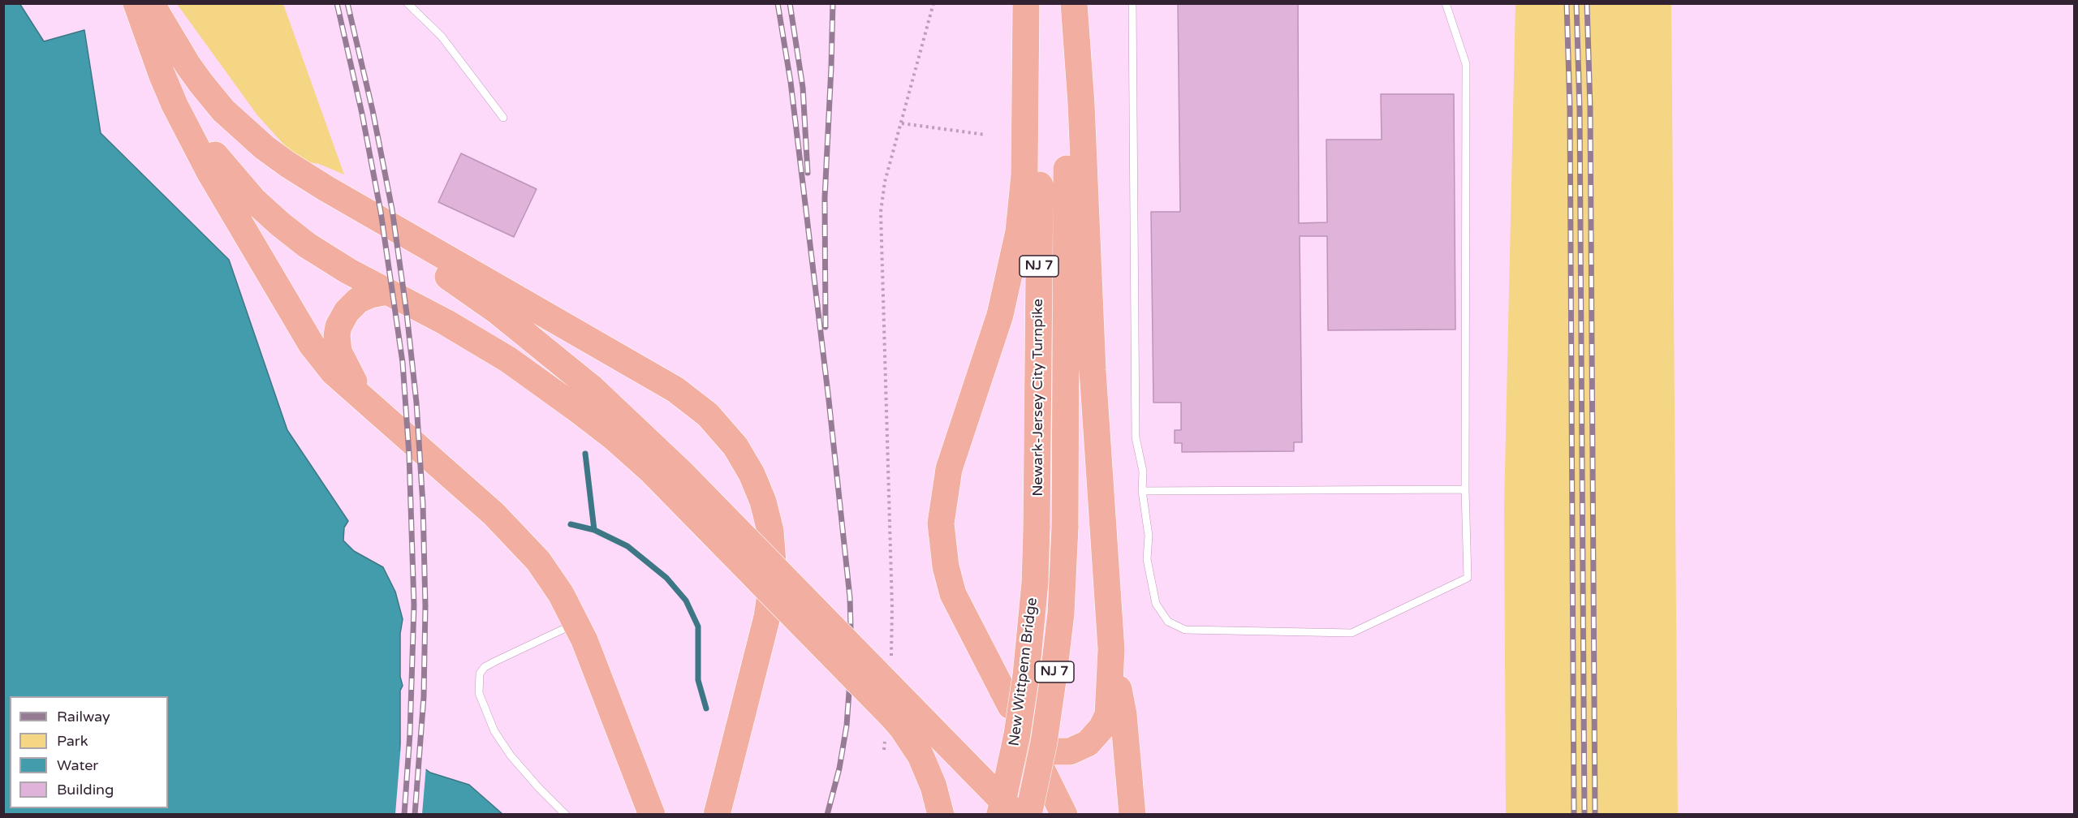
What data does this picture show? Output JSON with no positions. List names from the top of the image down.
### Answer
{
  "streets": {
    "highway": ["NJ 7", "Newark-Jersey City Turnpike", "New Wittpenn Bridge"]
  },
  "crossings": [
    ["Newark-Jersey City Turnpike", "New Wittpenn Bridge"]
  ],
  "legend": [
    "Railway",
    "Park",
    "Water",
    "Building"
  ]
}
